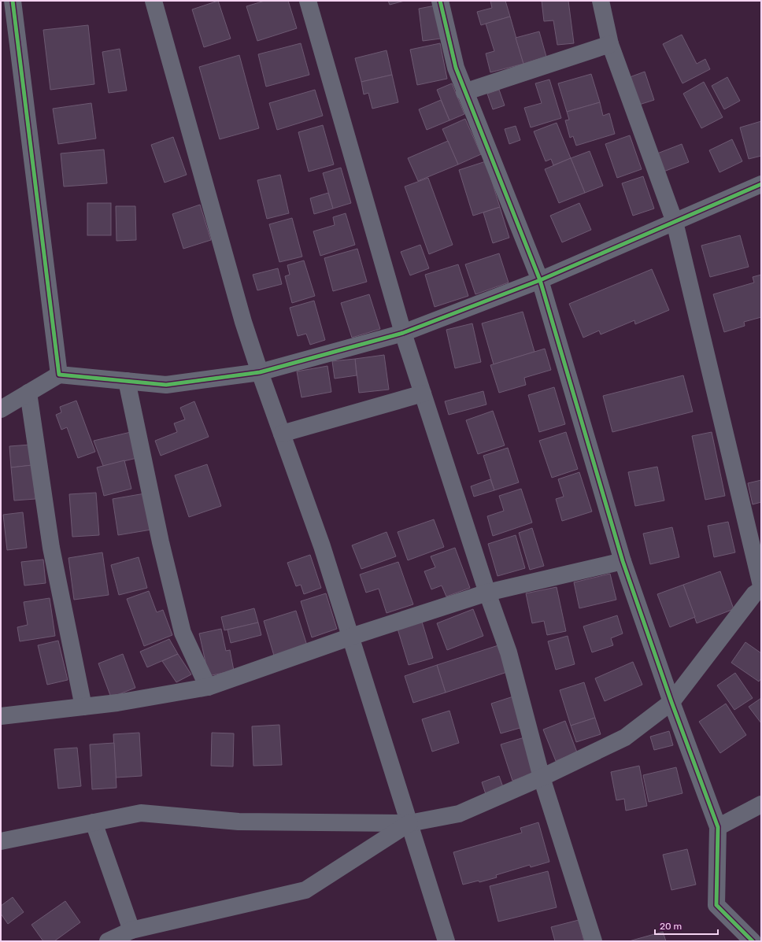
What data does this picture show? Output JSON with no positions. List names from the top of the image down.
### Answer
{
  "scale_bar": "20 m"
}
